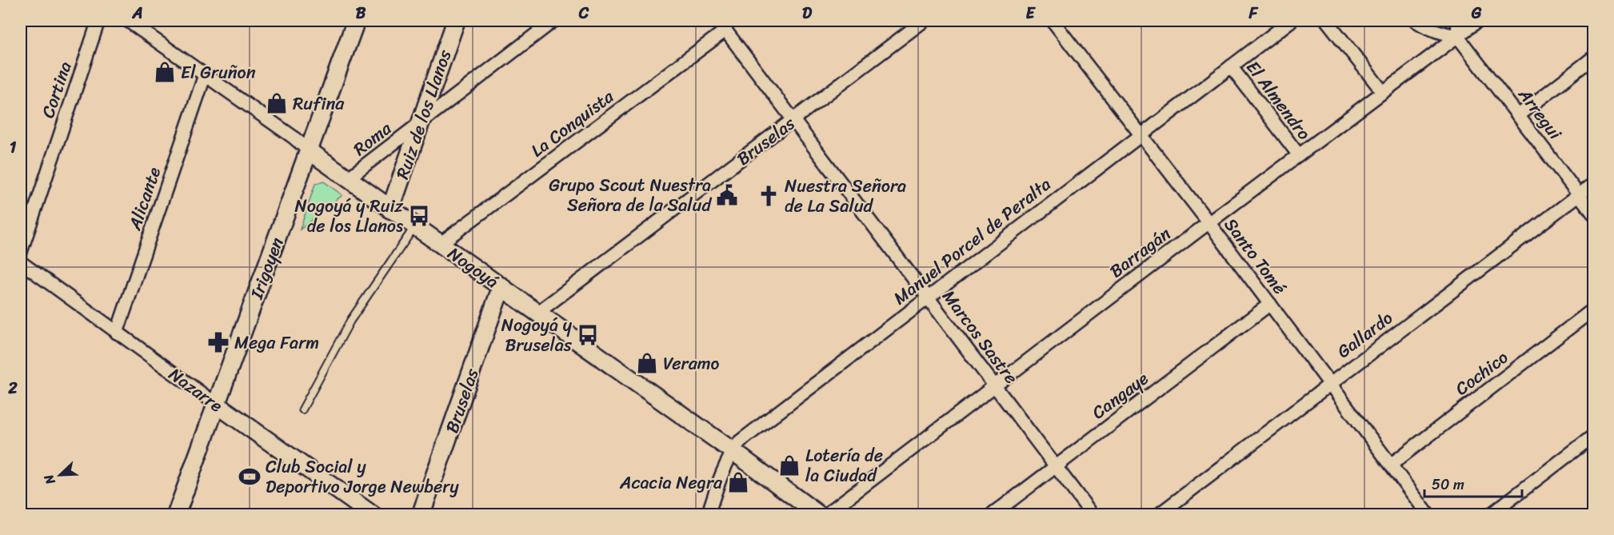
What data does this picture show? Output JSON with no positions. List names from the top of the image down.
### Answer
{
  "streets": {
    "street": [
      "Cortina",
      "El Almendro",
      "Arregui",
      "Ruiz de los Llanos",
      "La Conquista",
      "Roma",
      "Bruselas",
      "Alicante",
      "Manuel Porcel de Peralta",
      "Barragán",
      "Santo Tomé",
      "Nogoyá",
      "Irigoyen",
      "Gallardo",
      "Marcos Sastre",
      "Cochico",
      "Nazarre",
      "Cangaye"
    ]
  },
  "crossings": [
    ["El Almendro", "Manuel Porcel de Peralta"],
    ["El Almendro", "Barragán"],
    ["Arregui", "Barragán"],
    ["Arregui", "Gallardo"],
    ["Ruiz de los Llanos", "Roma"],
    ["Ruiz de los Llanos", "Nogoyá"],
    ["La Conquista", "Nogoyá"],
    ["La Conquista", "Marcos Sastre"],
    ["Roma", "Nogoyá"],
    ["Bruselas", "Nogoyá"],
    ["Bruselas", "Marcos Sastre"],
    ["Alicante", "Nogoyá"],
    ["Alicante", "Nazarre"],
    ["Manuel Porcel de Peralta", "Santo Tomé"],
    ["Manuel Porcel de Peralta", "Nogoyá"],
    ["Manuel Porcel de Peralta", "Marcos Sastre"],
    ["Barragán", "Santo Tomé"],
    ["Barragán", "Marcos Sastre"],
    ["Santo Tomé", "Gallardo"],
    ["Santo Tomé", "Cochico"],
    ["Santo Tomé", "Cangaye"],
    ["Nogoyá", "Irigoyen"],
    ["Irigoyen", "Nazarre"],
    ["Marcos Sastre", "Cangaye"]
  ],
  "places": {
    "shop": [
      "El Gruñon",
      "Rufina",
      "Veramo",
      "Lotería de la Ciudad",
      "Acacia Negra"
    ],
    "public building": ["Grupo Scout Nuestra Señora de la Salud"],
    "church": ["Nuestra Señora de La Salud"],
    "bus stop": ["Nogoyá y Ruiz de los Llanos", "Nogoyá y Bruselas"],
    "pharmacy": ["Mega Farm"],
    "sports": ["Club Social y Deportivo Jorge Newbery"]
  },
  "scale_bar": "50 m",
  "north": "bottom left",
  "grid": {
    "columns": [
      "A",
      "B",
      "C",
      "D",
      "E",
      "F",
      "G"
    ],
    "rows": ["1", "2"]
  }
}
